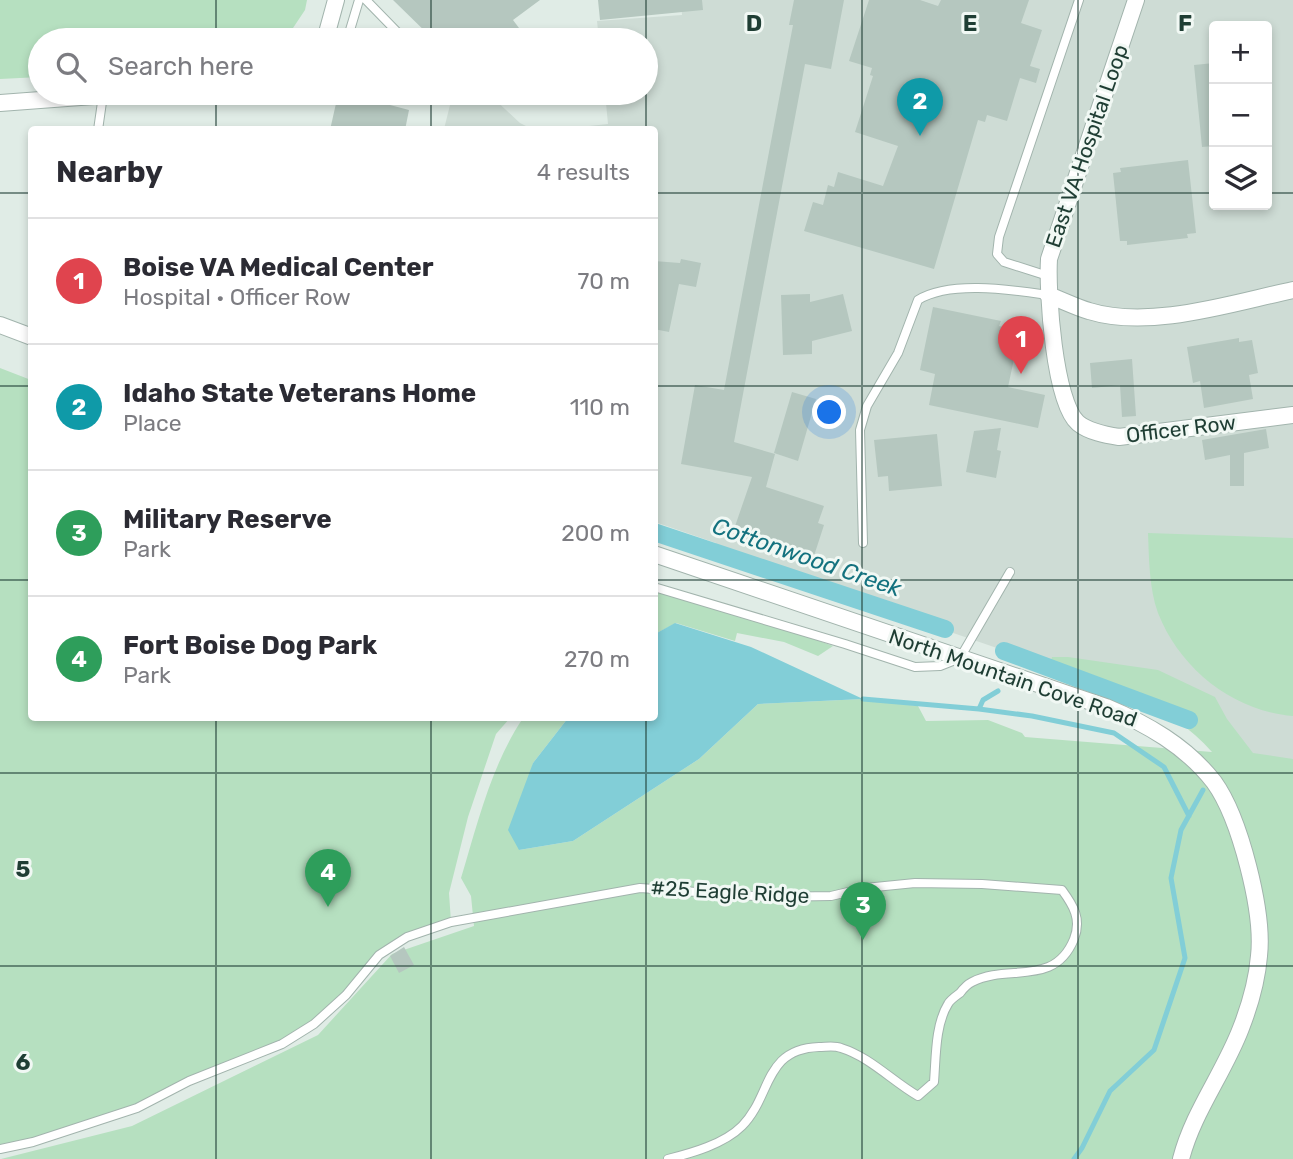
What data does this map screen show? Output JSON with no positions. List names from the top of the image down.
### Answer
{
  "streets": {
    "street": ["East VA Hospital Loop", "Officer Row", "North Mountain Cove Road"],
    "lane": ["#25 Eagle Ridge"]
  },
  "crossings": [
    ["East VA Hospital Loop", "Officer Row"]
  ],
  "water": ["Cottonwood Creek"],
  "page": {
    "map_buttons": ["+", "−"],
    "search": "Search here",
    "pins": [
      "2",
      "1",
      "4",
      "3"
    ],
    "heading": ["Nearby", "4 results"],
    "list": [
      {
        "mark": "1",
        "name": "Boise VA Medical Center",
        "note": "Hospital · Officer Row",
        "value": "70 m"
      },
      {
        "mark": "2",
        "name": "Idaho State Veterans Home",
        "note": "Place",
        "value": "110 m"
      },
      {
        "mark": "3",
        "name": "Military Reserve",
        "note": "Park",
        "value": "200 m"
      },
      {
        "mark": "4",
        "name": "Fort Boise Dog Park",
        "note": "Park",
        "value": "270 m"
      }
    ]
  },
  "grid": {
    "columns": ["D", "E", "F"],
    "rows": ["5", "6"]
  }
}
